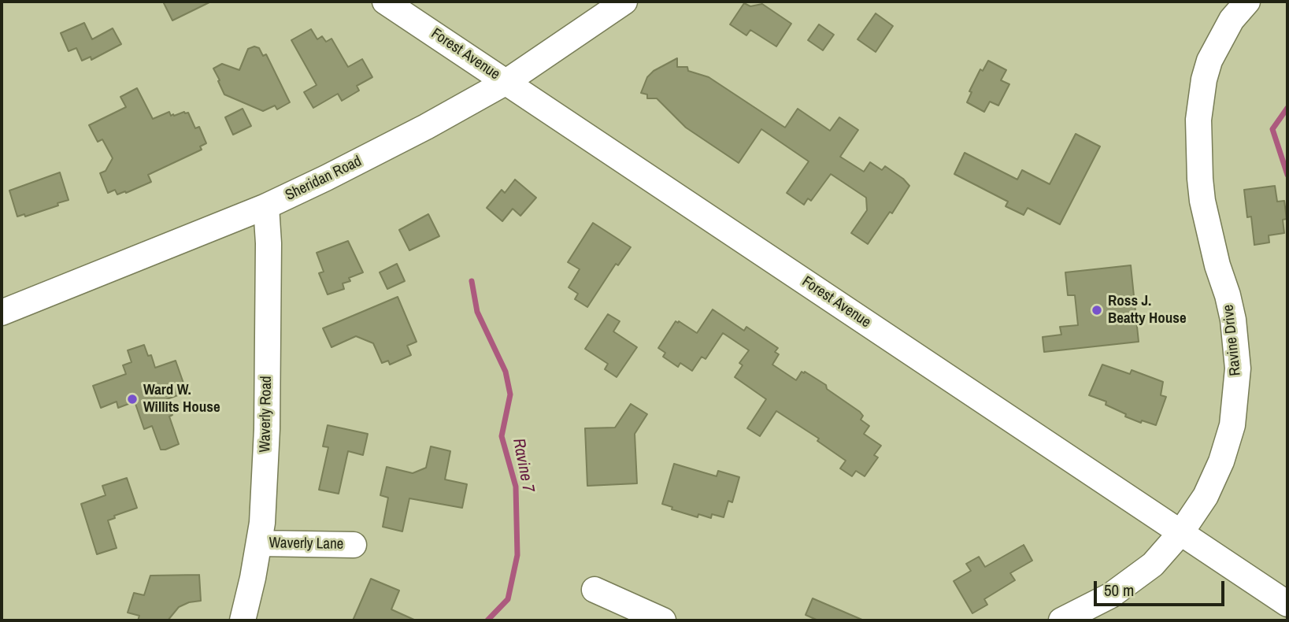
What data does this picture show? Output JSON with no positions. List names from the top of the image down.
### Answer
{
  "streets": {
    "street": [
      "Forest Avenue",
      "Sheridan Road",
      "Ravine Drive",
      "Waverly Road",
      "Waverly Lane"
    ]
  },
  "crossings": [
    ["Forest Avenue", "Sheridan Road"],
    ["Forest Avenue", "Ravine Drive"],
    ["Sheridan Road", "Waverly Road"],
    ["Waverly Road", "Waverly Lane"]
  ],
  "water": ["Ravine 7"],
  "places": ["Ross J. Beatty House", "Ward W. Willits House"],
  "scale_bar": "50 m"
}
